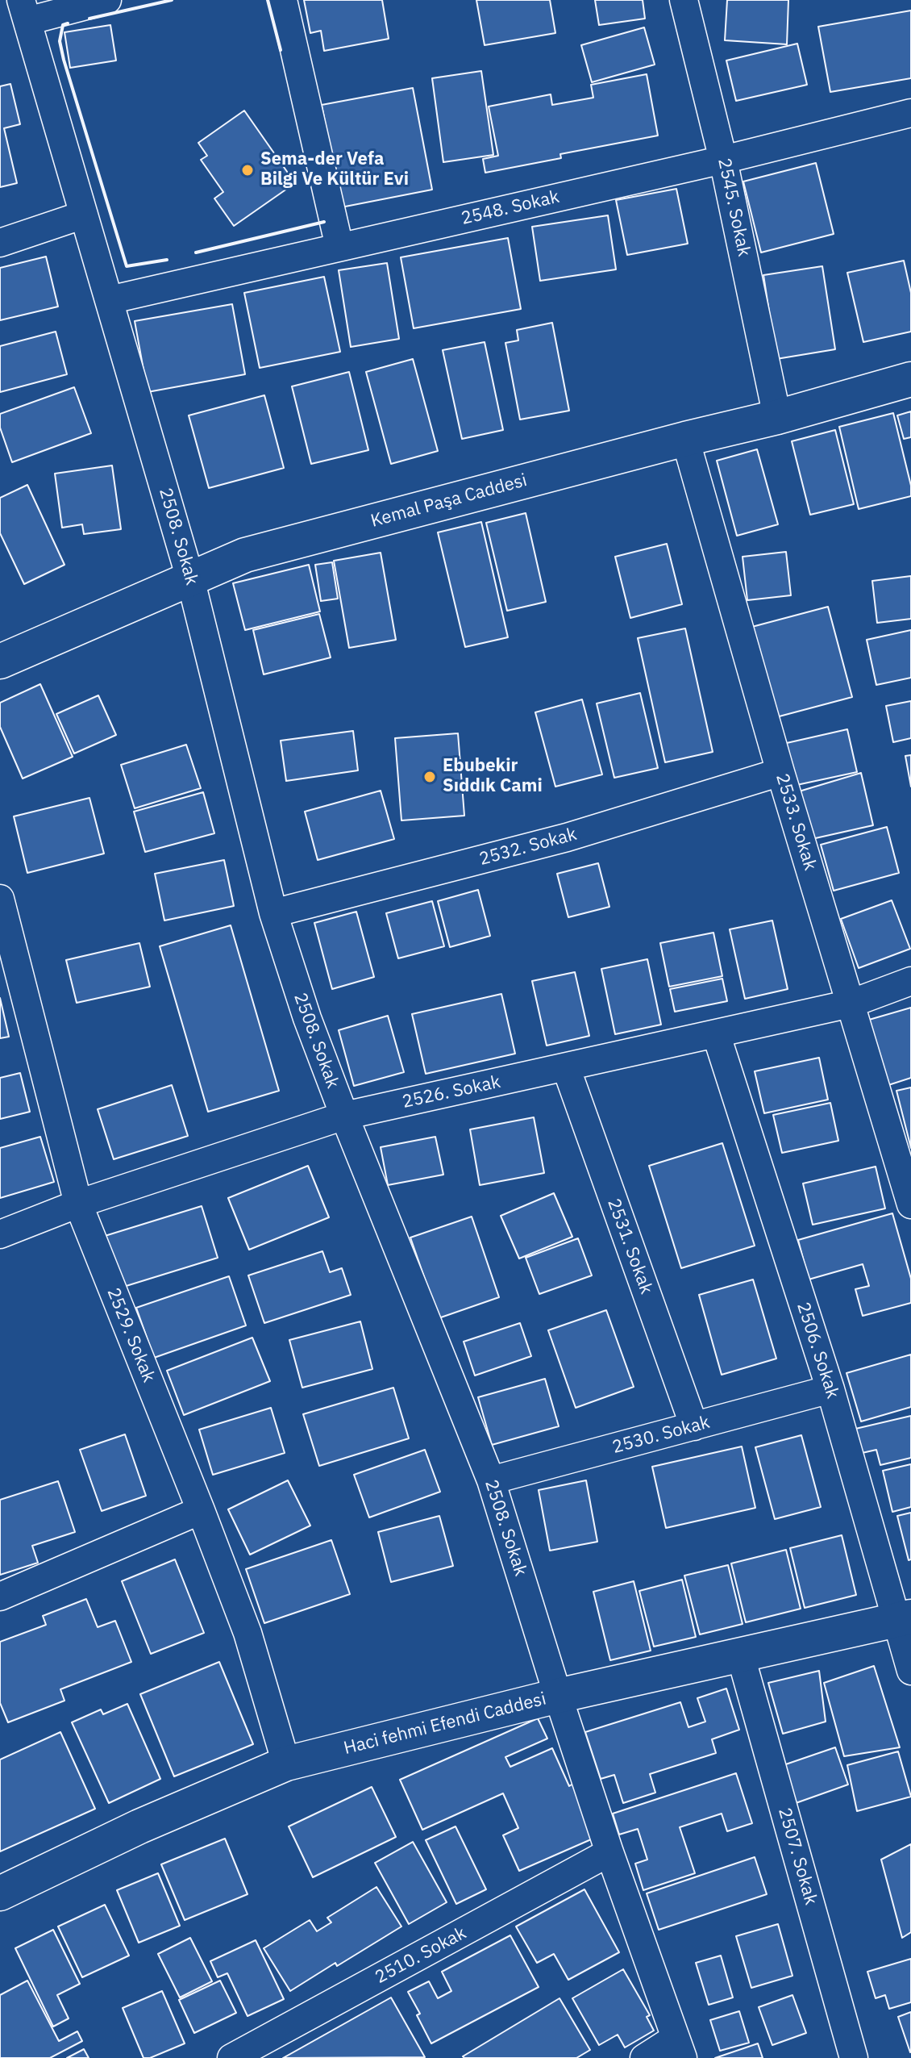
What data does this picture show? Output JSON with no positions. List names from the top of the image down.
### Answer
{
  "streets": {
    "street": [
      "2545. Sokak",
      "2548. Sokak",
      "Kemal Paşa Caddesi",
      "2508. Sokak",
      "2533. Sokak",
      "2532. Sokak",
      "2526. Sokak",
      "2531. Sokak",
      "2529. Sokak",
      "2506. Sokak",
      "2530. Sokak",
      "Haci fehmi Efendi Caddesi",
      "2507. Sokak",
      "2510. Sokak"
    ]
  },
  "crossings": [
    ["2545. Sokak", "2548. Sokak"],
    ["2545. Sokak", "Kemal Paşa Caddesi"],
    ["2548. Sokak", "2508. Sokak"],
    ["Kemal Paşa Caddesi", "2508. Sokak"],
    ["Kemal Paşa Caddesi", "2533. Sokak"],
    ["2508. Sokak", "2532. Sokak"],
    ["2508. Sokak", "2526. Sokak"],
    ["2508. Sokak", "2530. Sokak"],
    ["2508. Sokak", "Haci fehmi Efendi Caddesi"],
    ["2508. Sokak", "2510. Sokak"],
    ["2533. Sokak", "2532. Sokak"],
    ["2533. Sokak", "2526. Sokak"],
    ["2526. Sokak", "2531. Sokak"],
    ["2526. Sokak", "2529. Sokak"],
    ["2526. Sokak", "2506. Sokak"],
    ["2531. Sokak", "2530. Sokak"],
    ["2529. Sokak", "Haci fehmi Efendi Caddesi"],
    ["2506. Sokak", "2530. Sokak"],
    ["2506. Sokak", "Haci fehmi Efendi Caddesi"],
    ["Haci fehmi Efendi Caddesi", "2507. Sokak"]
  ],
  "places": ["Sema-der Vefa Bilgi Ve Kültür Evi", "Ebubekir Sıddık Cami"]
}
